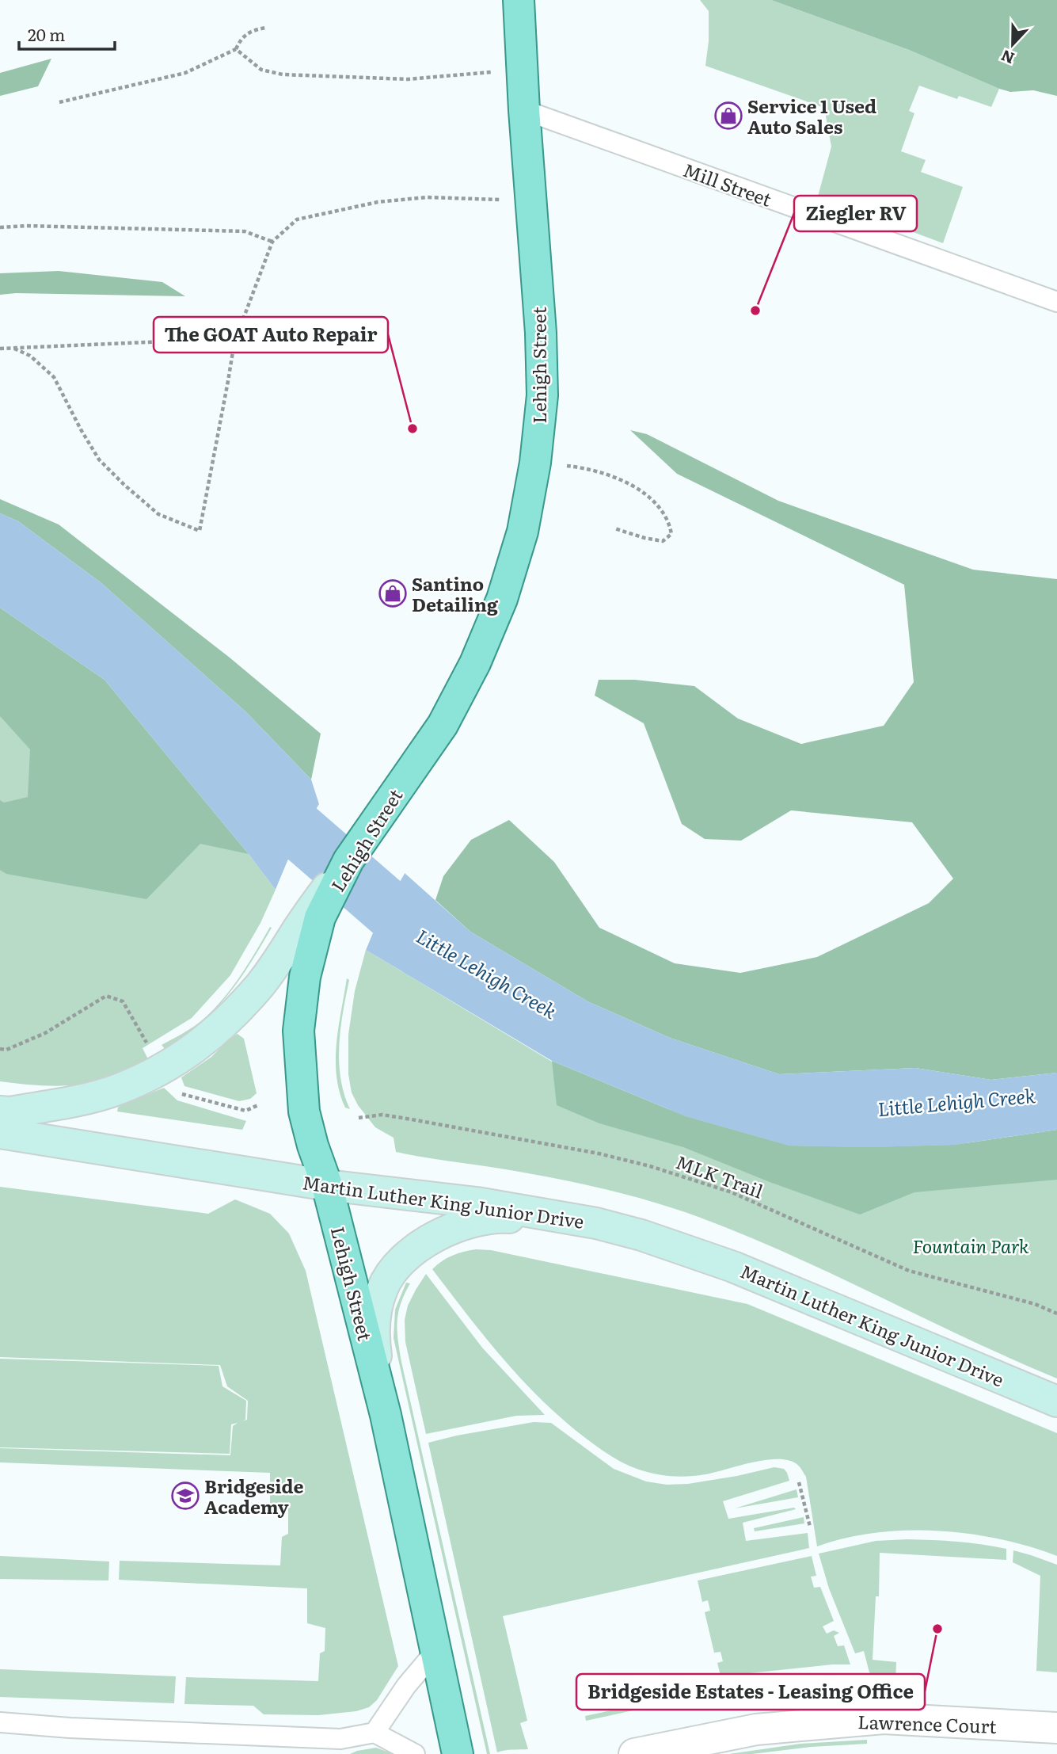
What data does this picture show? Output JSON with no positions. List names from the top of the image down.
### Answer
{
  "streets": {
    "main road": ["Lehigh Street", "Martin Luther King Junior Drive"],
    "street": ["Lawrence Court"],
    "lane": ["Mill Street"],
    "path": ["MLK Trail"]
  },
  "crossings": [
    ["Mill Street", "Lehigh Street"],
    ["Lehigh Street", "Martin Luther King Junior Drive"]
  ],
  "water": ["Little Lehigh Creek"],
  "parks": ["Fountain Park"],
  "places": {
    "shop": ["Service 1 Used Auto Sales", "Santino Detailing"],
    "other": ["Ziegler RV", "The GOAT Auto Repair", "Bridgeside Estates - Leasing Office"],
    "school or university": ["Bridgeside Academy"]
  },
  "scale_bar": "20 m",
  "north": "bottom"
}
